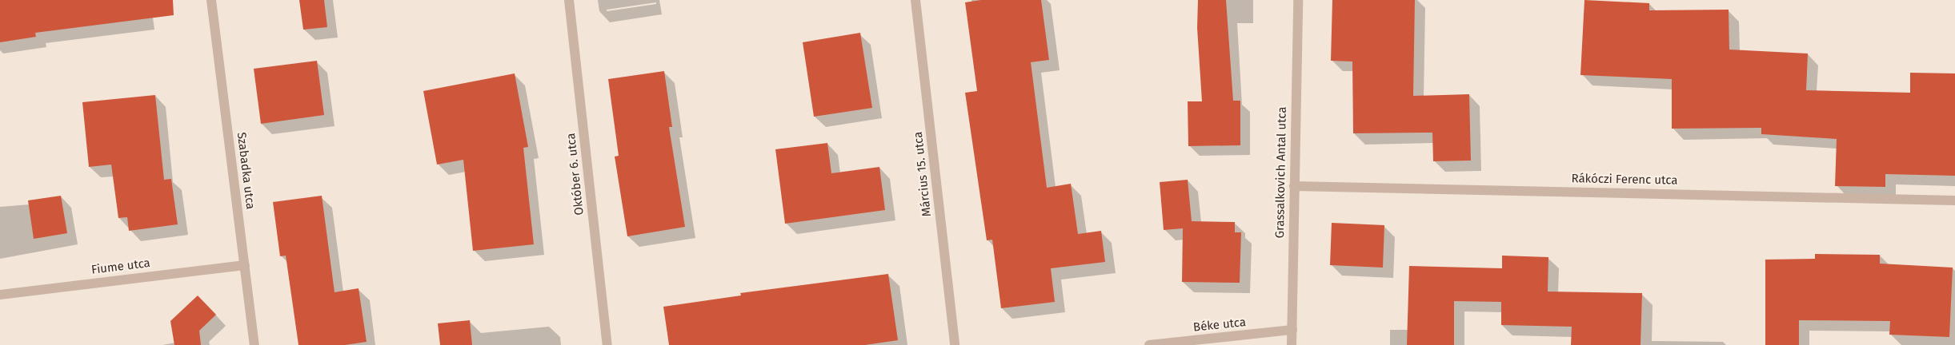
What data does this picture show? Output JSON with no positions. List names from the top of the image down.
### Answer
{
  "streets": {
    "street": [
      "Szabadka utca",
      "Grassalkovich Antal utca",
      "Október 6. utca",
      "Március 15. utca",
      "Rákóczi Ferenc utca",
      "Fiume utca",
      "Béke utca"
    ]
  },
  "crossings": [
    ["Szabadka utca", "Fiume utca"],
    ["Grassalkovich Antal utca", "Rákóczi Ferenc utca"],
    ["Grassalkovich Antal utca", "Béke utca"]
  ]
}
